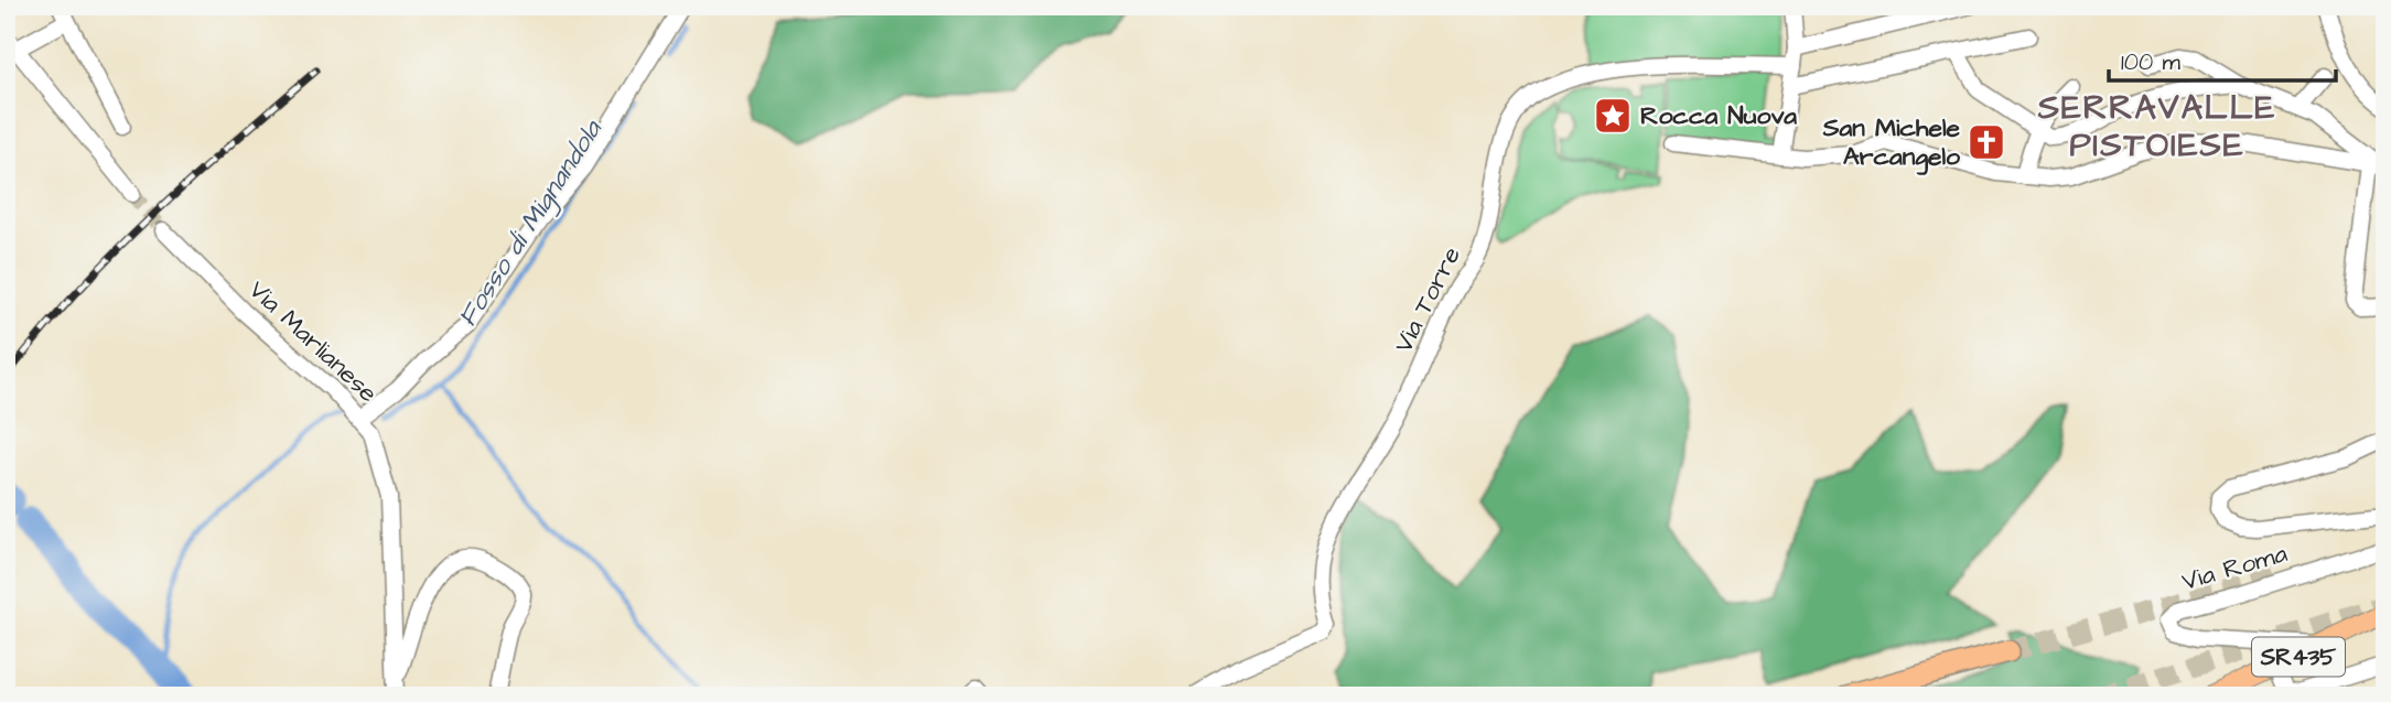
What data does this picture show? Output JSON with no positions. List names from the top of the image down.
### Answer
{
  "streets": {
    "main road": ["SR435"],
    "street": ["Via Torre", "Via Marlianese", "Via Roma"]
  },
  "crossings": [
    ["Via Roma", "SR435"]
  ],
  "districts": ["SERRAVALLE PISTOIESE"],
  "water": ["Fosso di Mignandola"],
  "places": {
    "place": ["Rocca Nuova"],
    "church": ["San Michele Arcangelo"]
  },
  "scale_bar": "100 m"
}
